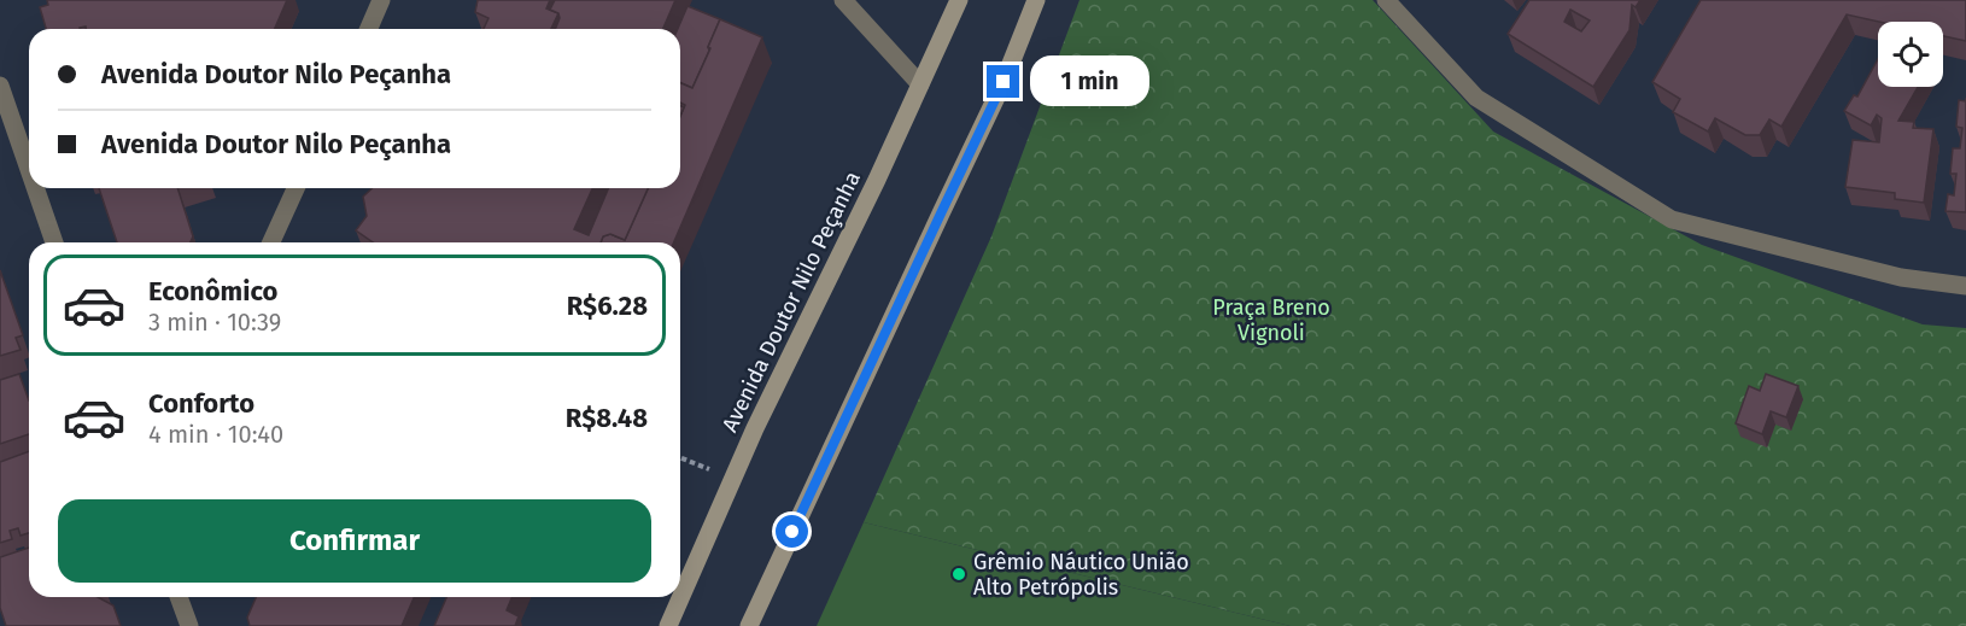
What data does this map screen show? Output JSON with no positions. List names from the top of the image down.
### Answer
{
  "streets": {
    "main road": ["Avenida Doutor Nilo Peçanha"]
  },
  "parks": ["Praça Breno Vignoli"],
  "places": ["Grêmio Náutico União Alto Petrópolis"],
  "page": {
    "banner": ["Avenida Doutor Nilo Peçanha", "Avenida Doutor Nilo Peçanha"],
    "bubble": "1 min",
    "list": [
      {
        "name": "Econômico",
        "note": "3 min · 10:39",
        "value": "R$6.28"
      },
      {
        "name": "Conforto",
        "note": "4 min · 10:40",
        "value": "R$8.48"
      }
    ],
    "buttons": "Confirmar"
  }
}
